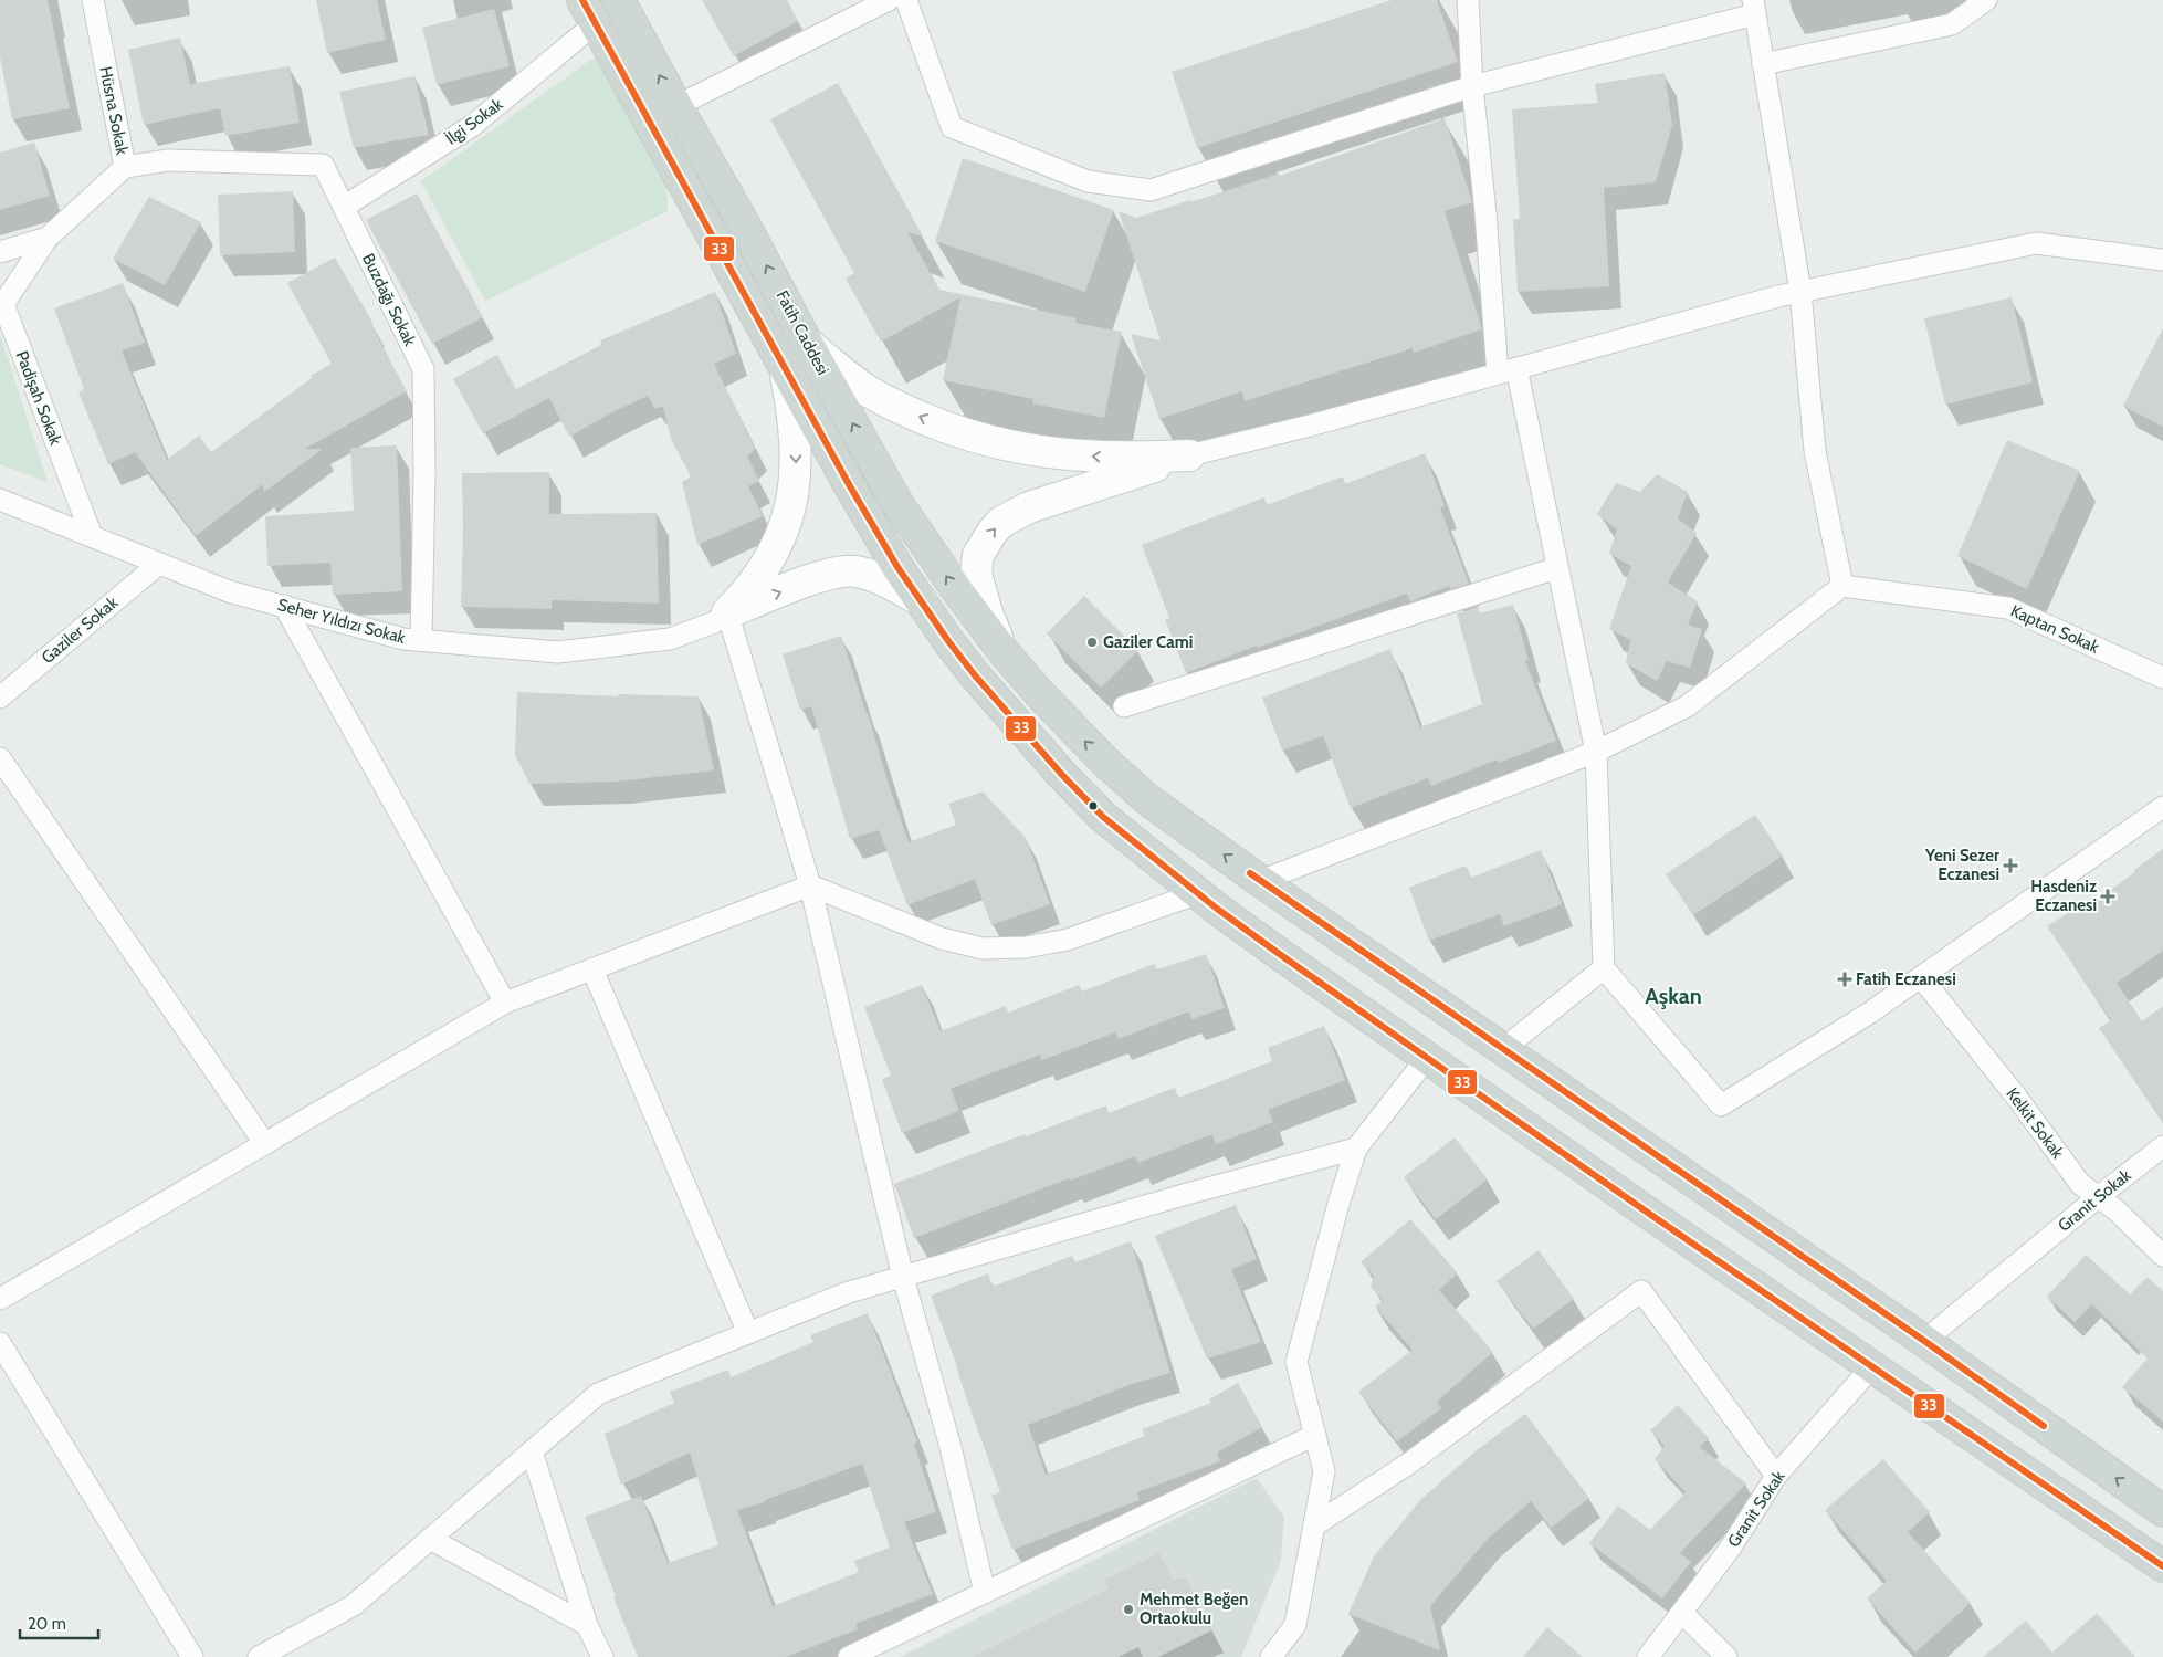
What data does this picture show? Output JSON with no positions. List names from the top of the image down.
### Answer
{
  "streets": {
    "main road": ["Fatih Caddesi"],
    "street": [
      "Hüsna Sokak",
      "İlgi Sokak",
      "Buzdağı Sokak",
      "Padişah Sokak",
      "Seher Yıldızı Sokak",
      "Kaptan Sokak",
      "Gaziler Sokak",
      "Kelkit Sokak",
      "Granit Sokak"
    ]
  },
  "crossings": [
    ["Hüsna Sokak", "Buzdağı Sokak"],
    ["Hüsna Sokak", "Padişah Sokak"],
    ["İlgi Sokak", "Buzdağı Sokak"],
    ["İlgi Sokak", "Fatih Caddesi"],
    ["Buzdağı Sokak", "Seher Yıldızı Sokak"],
    ["Fatih Caddesi", "Granit Sokak"],
    ["Padişah Sokak", "Seher Yıldızı Sokak"],
    ["Seher Yıldızı Sokak", "Gaziler Sokak"],
    ["Kelkit Sokak", "Granit Sokak"]
  ],
  "districts": ["Aşkan"],
  "places": {
    "other": ["Gaziler Cami", "Mehmet Beğen Ortaokulu"],
    "health": ["Yeni Sezer Eczanesi", "Hasdeniz Eczanesi", "Fatih Eczanesi"]
  },
  "lines": ["transit line 33"],
  "scale_bar": "20 m"
}
